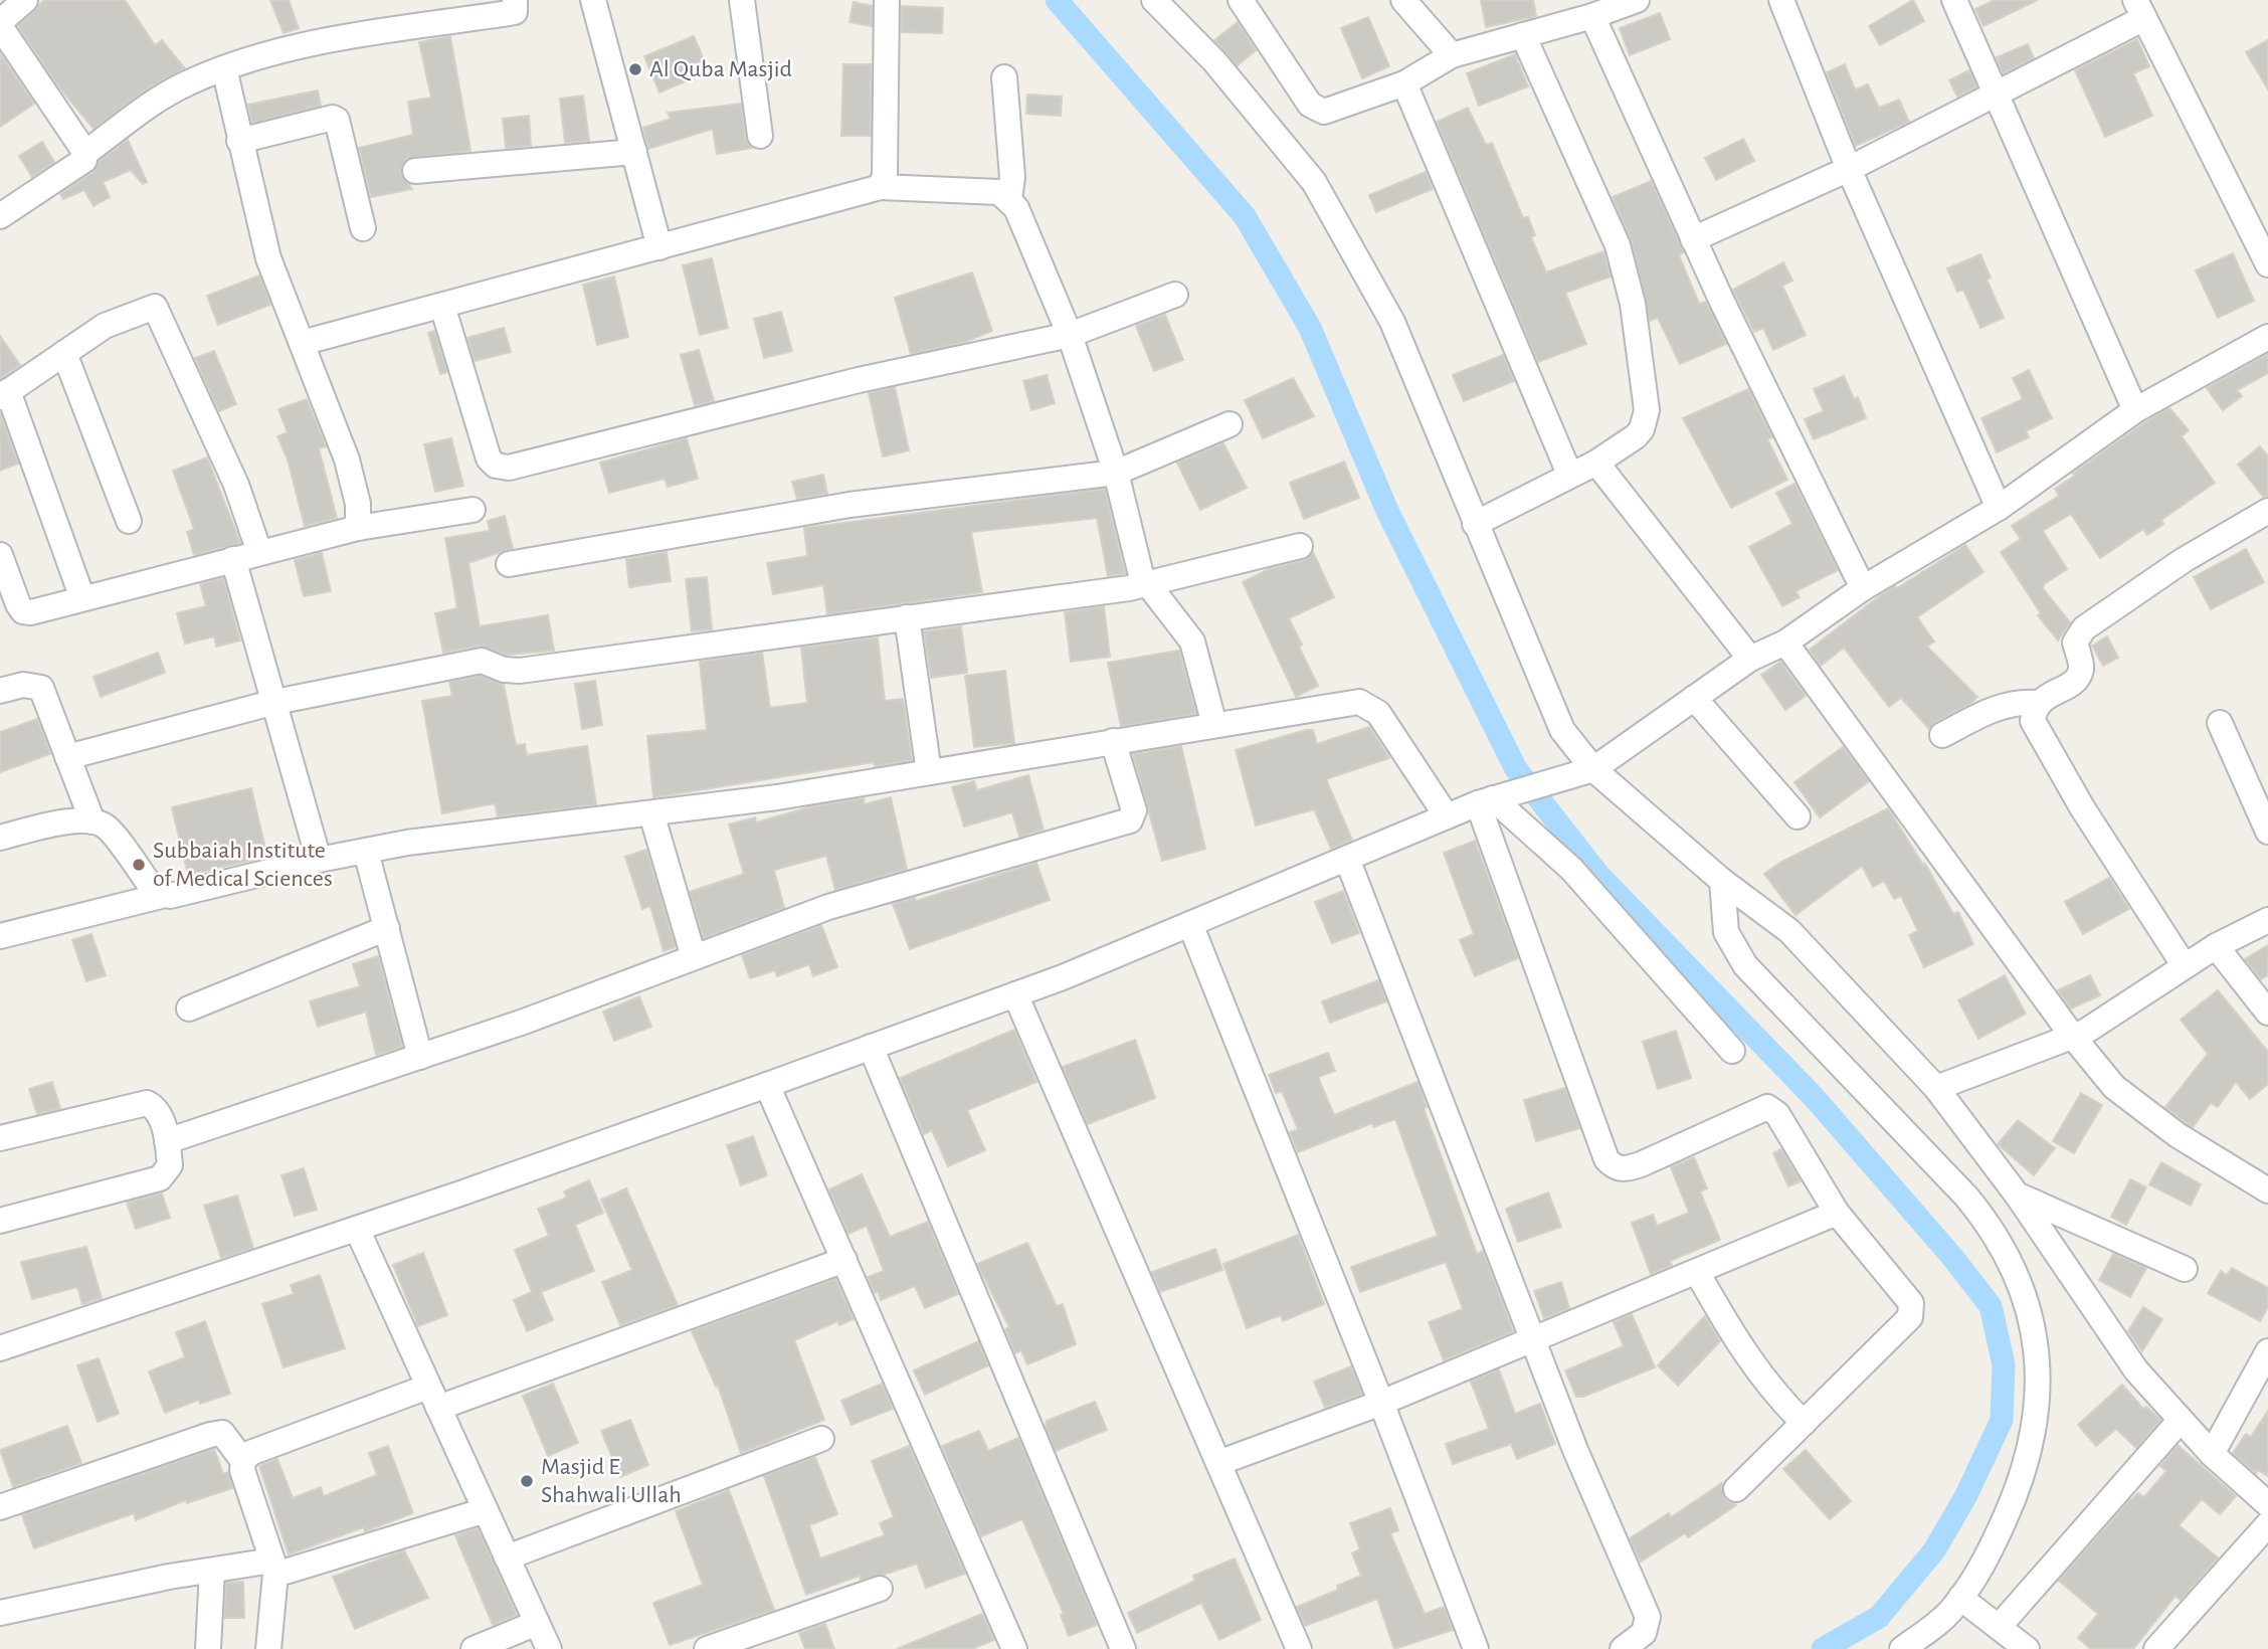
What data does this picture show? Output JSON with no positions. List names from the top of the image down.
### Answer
{
  "places": ["Al Quba Masjid", "Subbaiah Institute of Medical Sciences", "Masjid E Shahwali Ullah"]
}
